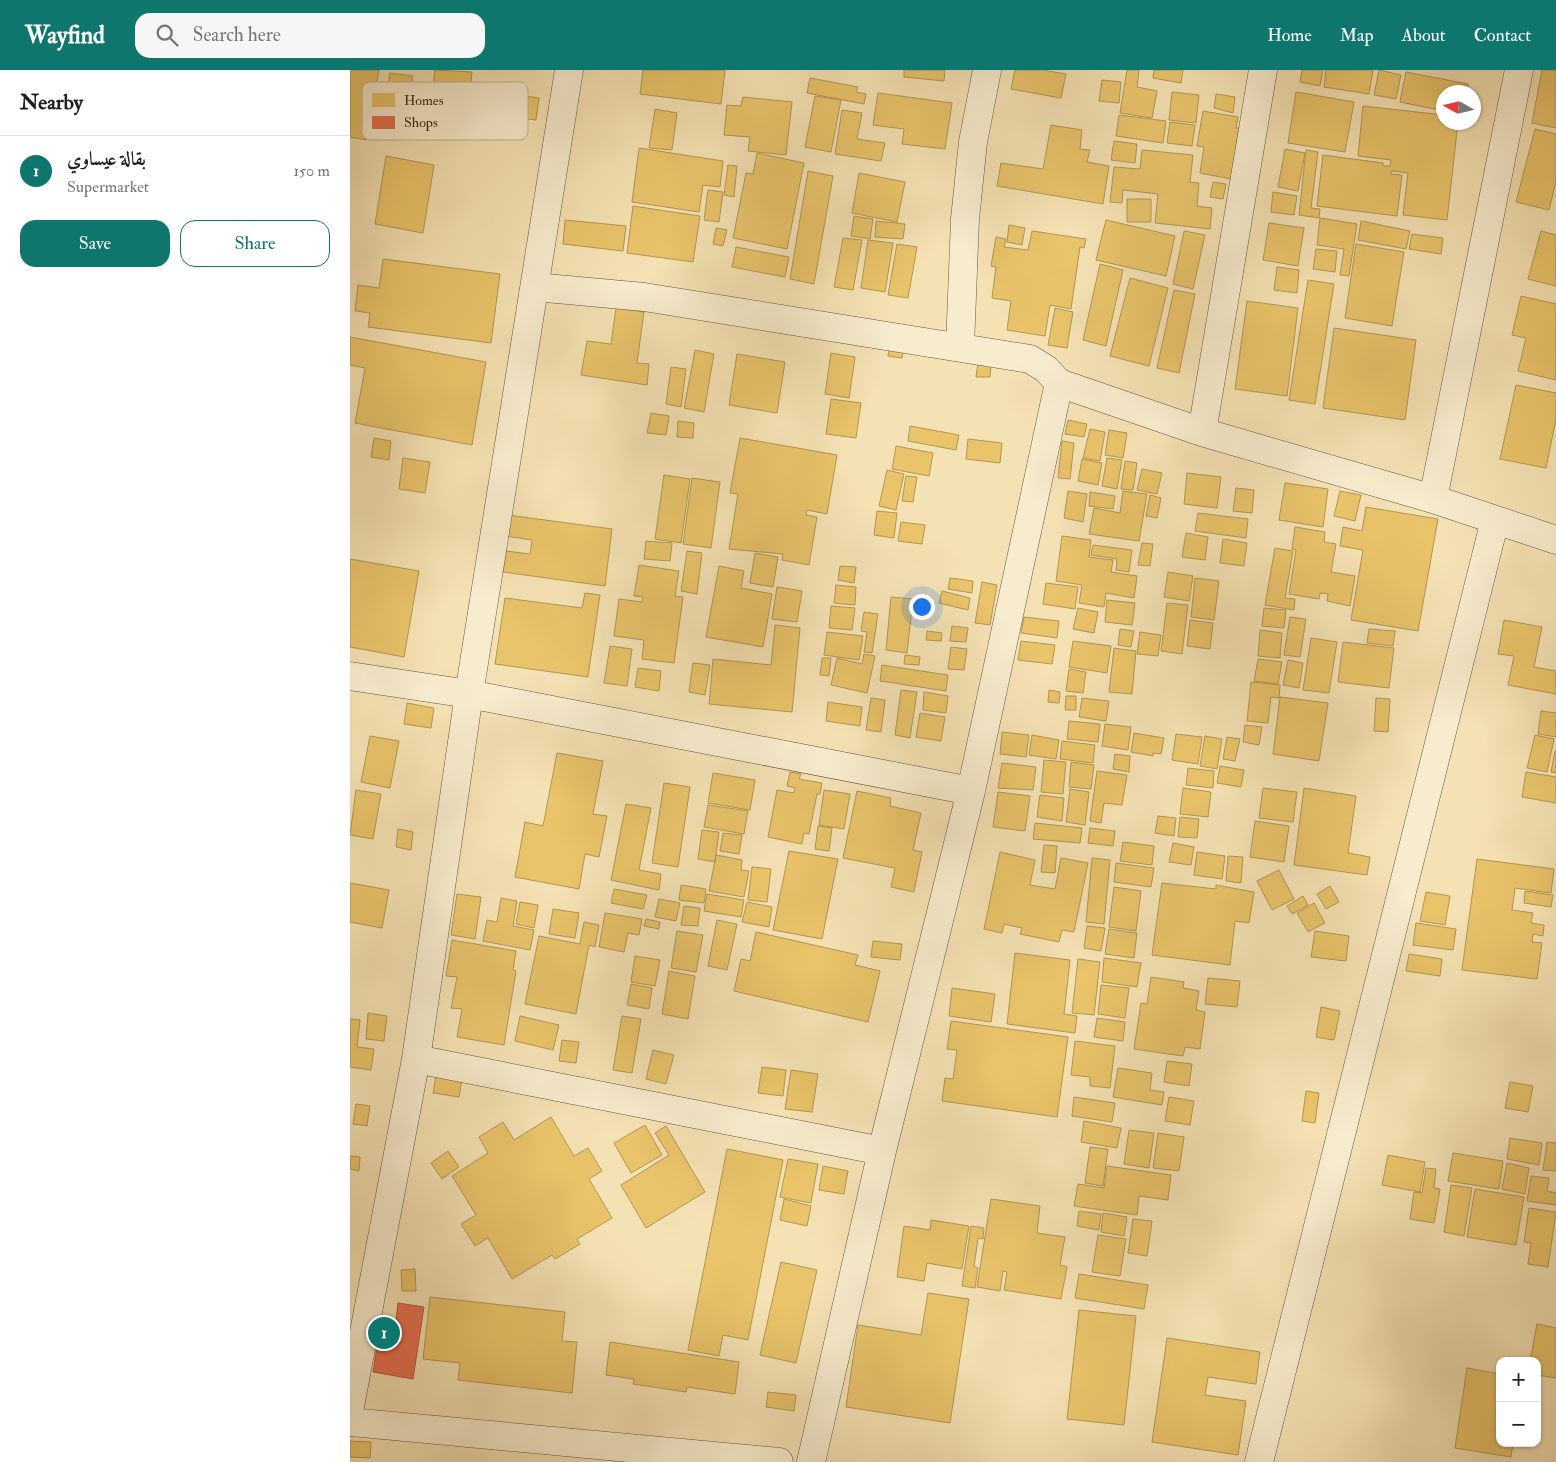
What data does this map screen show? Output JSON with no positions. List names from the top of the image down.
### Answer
{
  "legend": ["Homes", "Shops"],
  "north": "left",
  "page": {
    "header": "Wayfind",
    "search": "Search here",
    "nav": [
      "Home",
      "Map",
      "About",
      "Contact"
    ],
    "heading": "Nearby",
    "list": [
      {
        "mark": "1",
        "name": "بقالة عيساوي",
        "note": "Supermarket",
        "value": "150 m"
      }
    ],
    "buttons": ["Save", "Share"],
    "pins": "1",
    "map_buttons": ["+", "−"]
  }
}
